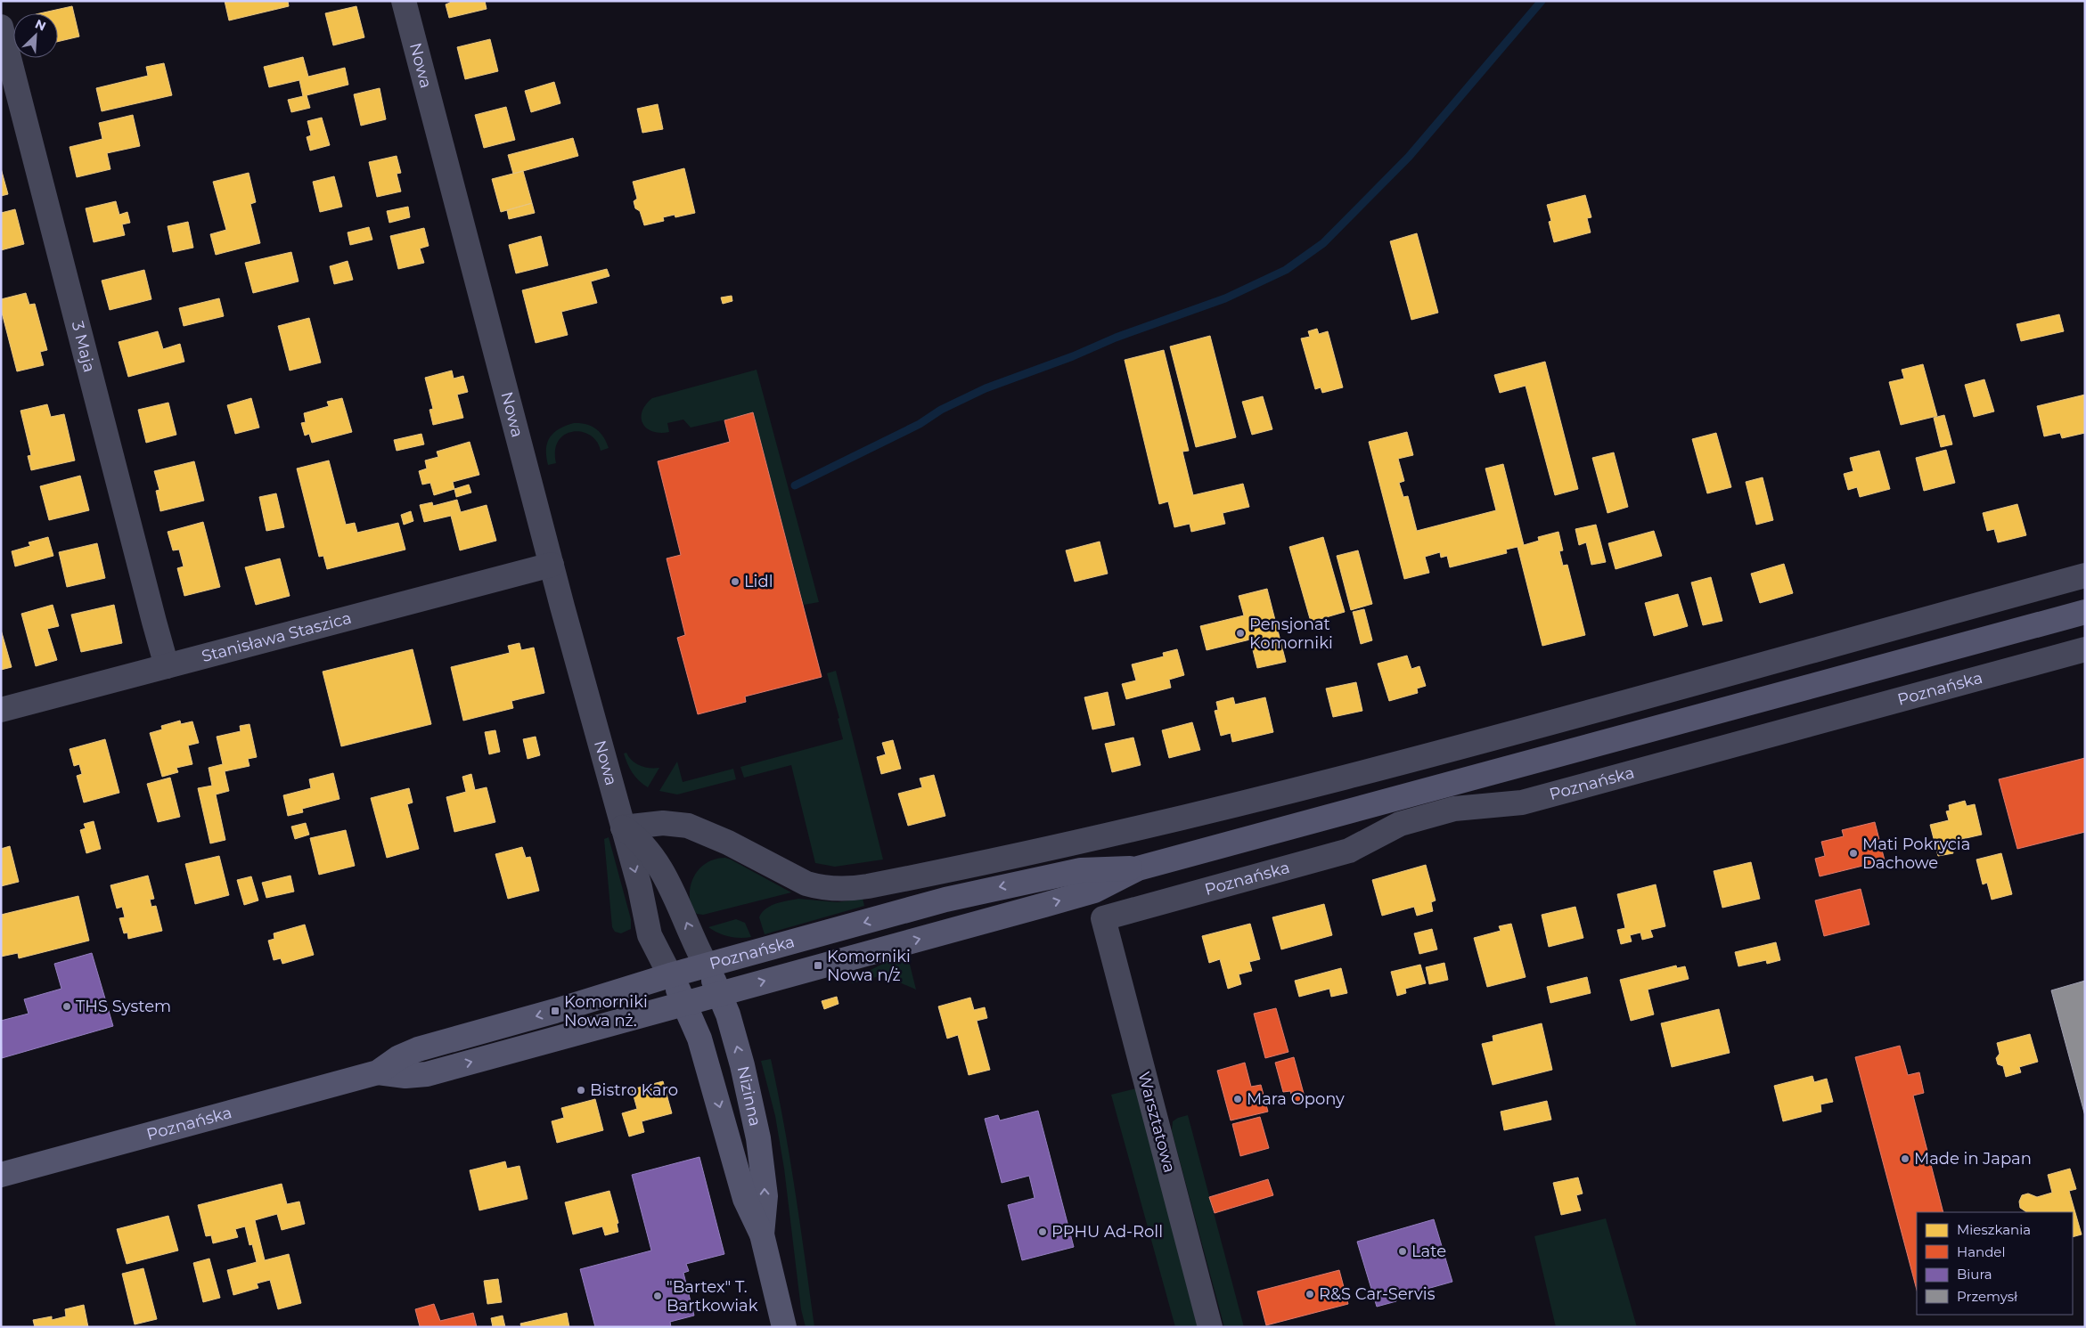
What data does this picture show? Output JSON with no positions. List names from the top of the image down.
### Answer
{
  "streets": {
    "main road": ["Poznańska", "Nizinna"],
    "street": [
      "Nowa",
      "3 Maja",
      "Stanisława Staszica",
      "Warsztatowa"
    ]
  },
  "crossings": [
    ["Nowa", "Stanisława Staszica"],
    ["Nowa", "Poznańska"],
    ["Nowa", "Nizinna"],
    ["3 Maja", "Stanisława Staszica"],
    ["Poznańska", "Nizinna"],
    ["Poznańska", "Warsztatowa"]
  ],
  "places": {
    "other": [
      "Lidl",
      "Pensjonat Komorniki",
      "Mati Pokrycia Dachowe",
      "THS System",
      "Bistro Karo",
      "Mara Opony",
      "Made in Japan",
      "PPHU Ad-Roll",
      "Late",
      "R&S Car-Servis",
      "\"Bartex\" T. Bartkowiak"
    ],
    "transit": ["Komorniki Nowa n/ż", "Komorniki Nowa nż."]
  },
  "legend": [
    "Mieszkania",
    "Handel",
    "Biura",
    "Przemysł"
  ],
  "north": "top right"
}
